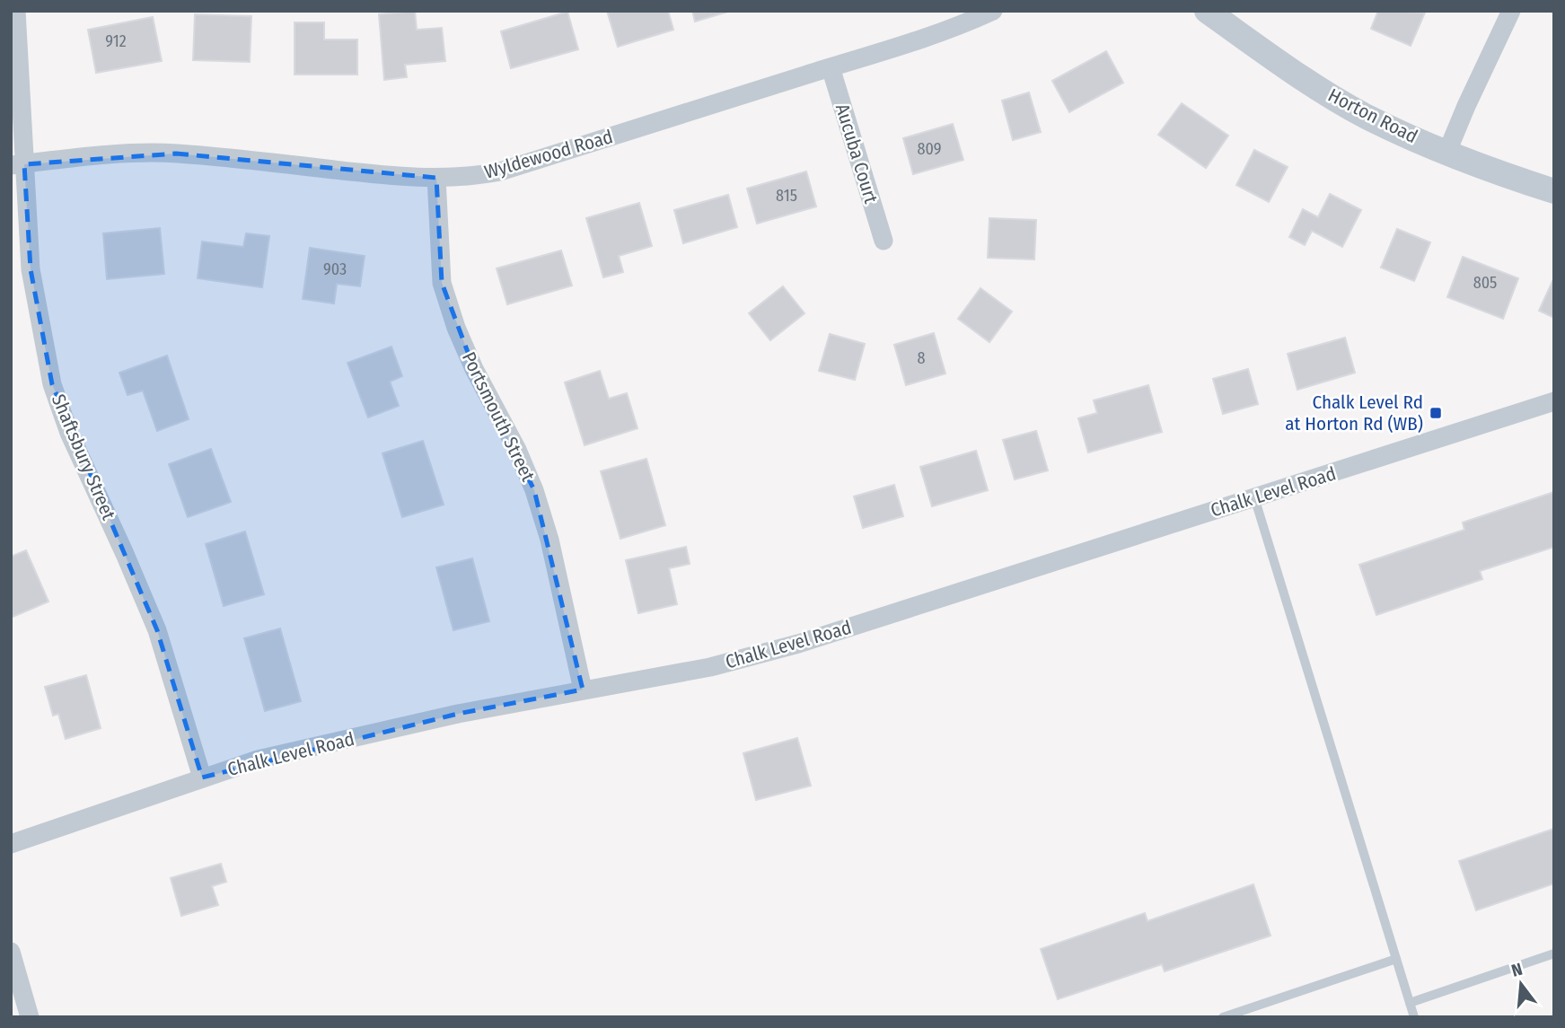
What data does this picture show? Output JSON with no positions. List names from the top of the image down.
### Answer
{
  "streets": {
    "street": [
      "Horton Road",
      "Aucuba Court",
      "Wyldewood Road",
      "Portsmouth Street",
      "Shaftsbury Street",
      "Chalk Level Road"
    ]
  },
  "crossings": [
    ["Aucuba Court", "Wyldewood Road"],
    ["Wyldewood Road", "Portsmouth Street"],
    ["Wyldewood Road", "Shaftsbury Street"],
    ["Portsmouth Street", "Chalk Level Road"],
    ["Shaftsbury Street", "Chalk Level Road"]
  ],
  "places": {
    "transit": ["Chalk Level Rd at Horton Rd (WB)"]
  },
  "house_numbers": [
    "912",
    "809",
    "815",
    "903",
    "805",
    "8"
  ],
  "north": "top"
}
